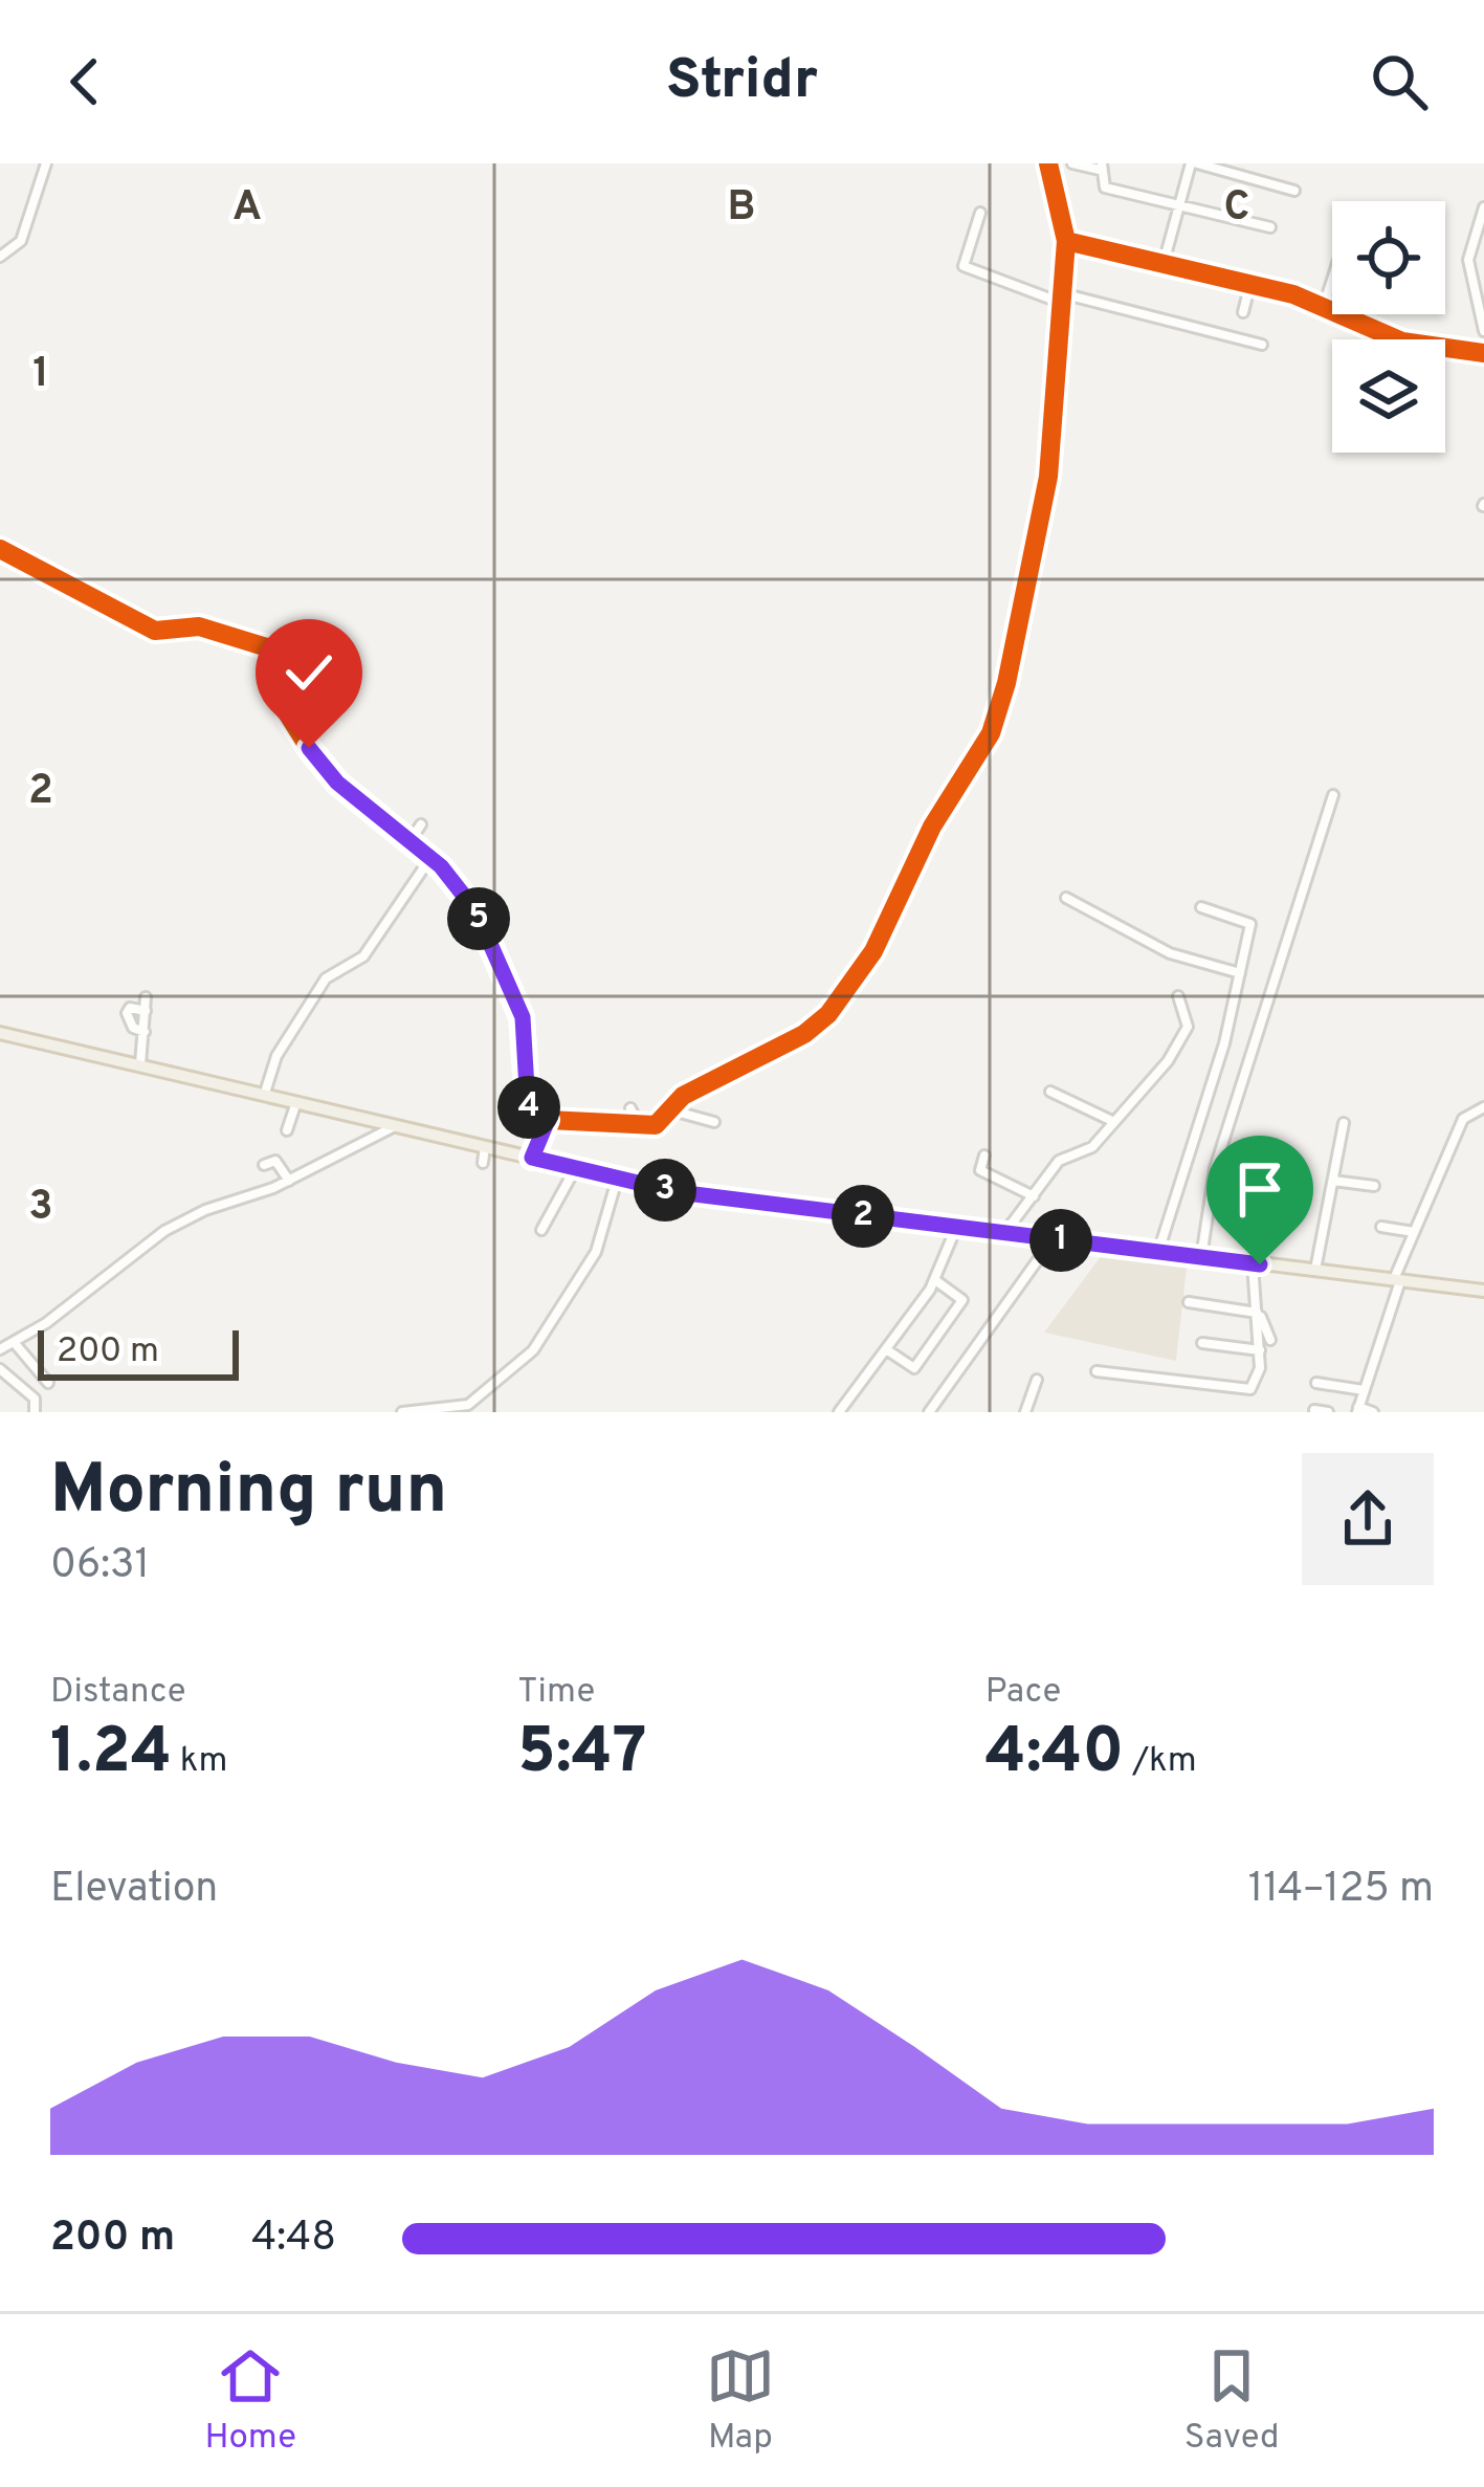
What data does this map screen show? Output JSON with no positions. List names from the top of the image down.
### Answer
{
  "scale_bar": "200 m",
  "page": {
    "header": "Stridr",
    "pins": [
      "5",
      "4",
      "3",
      "2",
      "1"
    ],
    "scale": "200 m",
    "heading": ["Morning run", "06:31"],
    "stats": [
      ["Distance", "1.24 km"],
      ["Time", "5:47"],
      ["Pace", "4:40 /km"]
    ],
    "chart": ["Elevation", "114–125 m"],
    "list": [
      {
        "name": "200 m",
        "note": "4:48"
      }
    ],
    "tabs": ["Home", "Map", "Saved"]
  },
  "grid": {
    "columns": ["A", "B", "C"],
    "rows": ["1", "2", "3"]
  }
}
